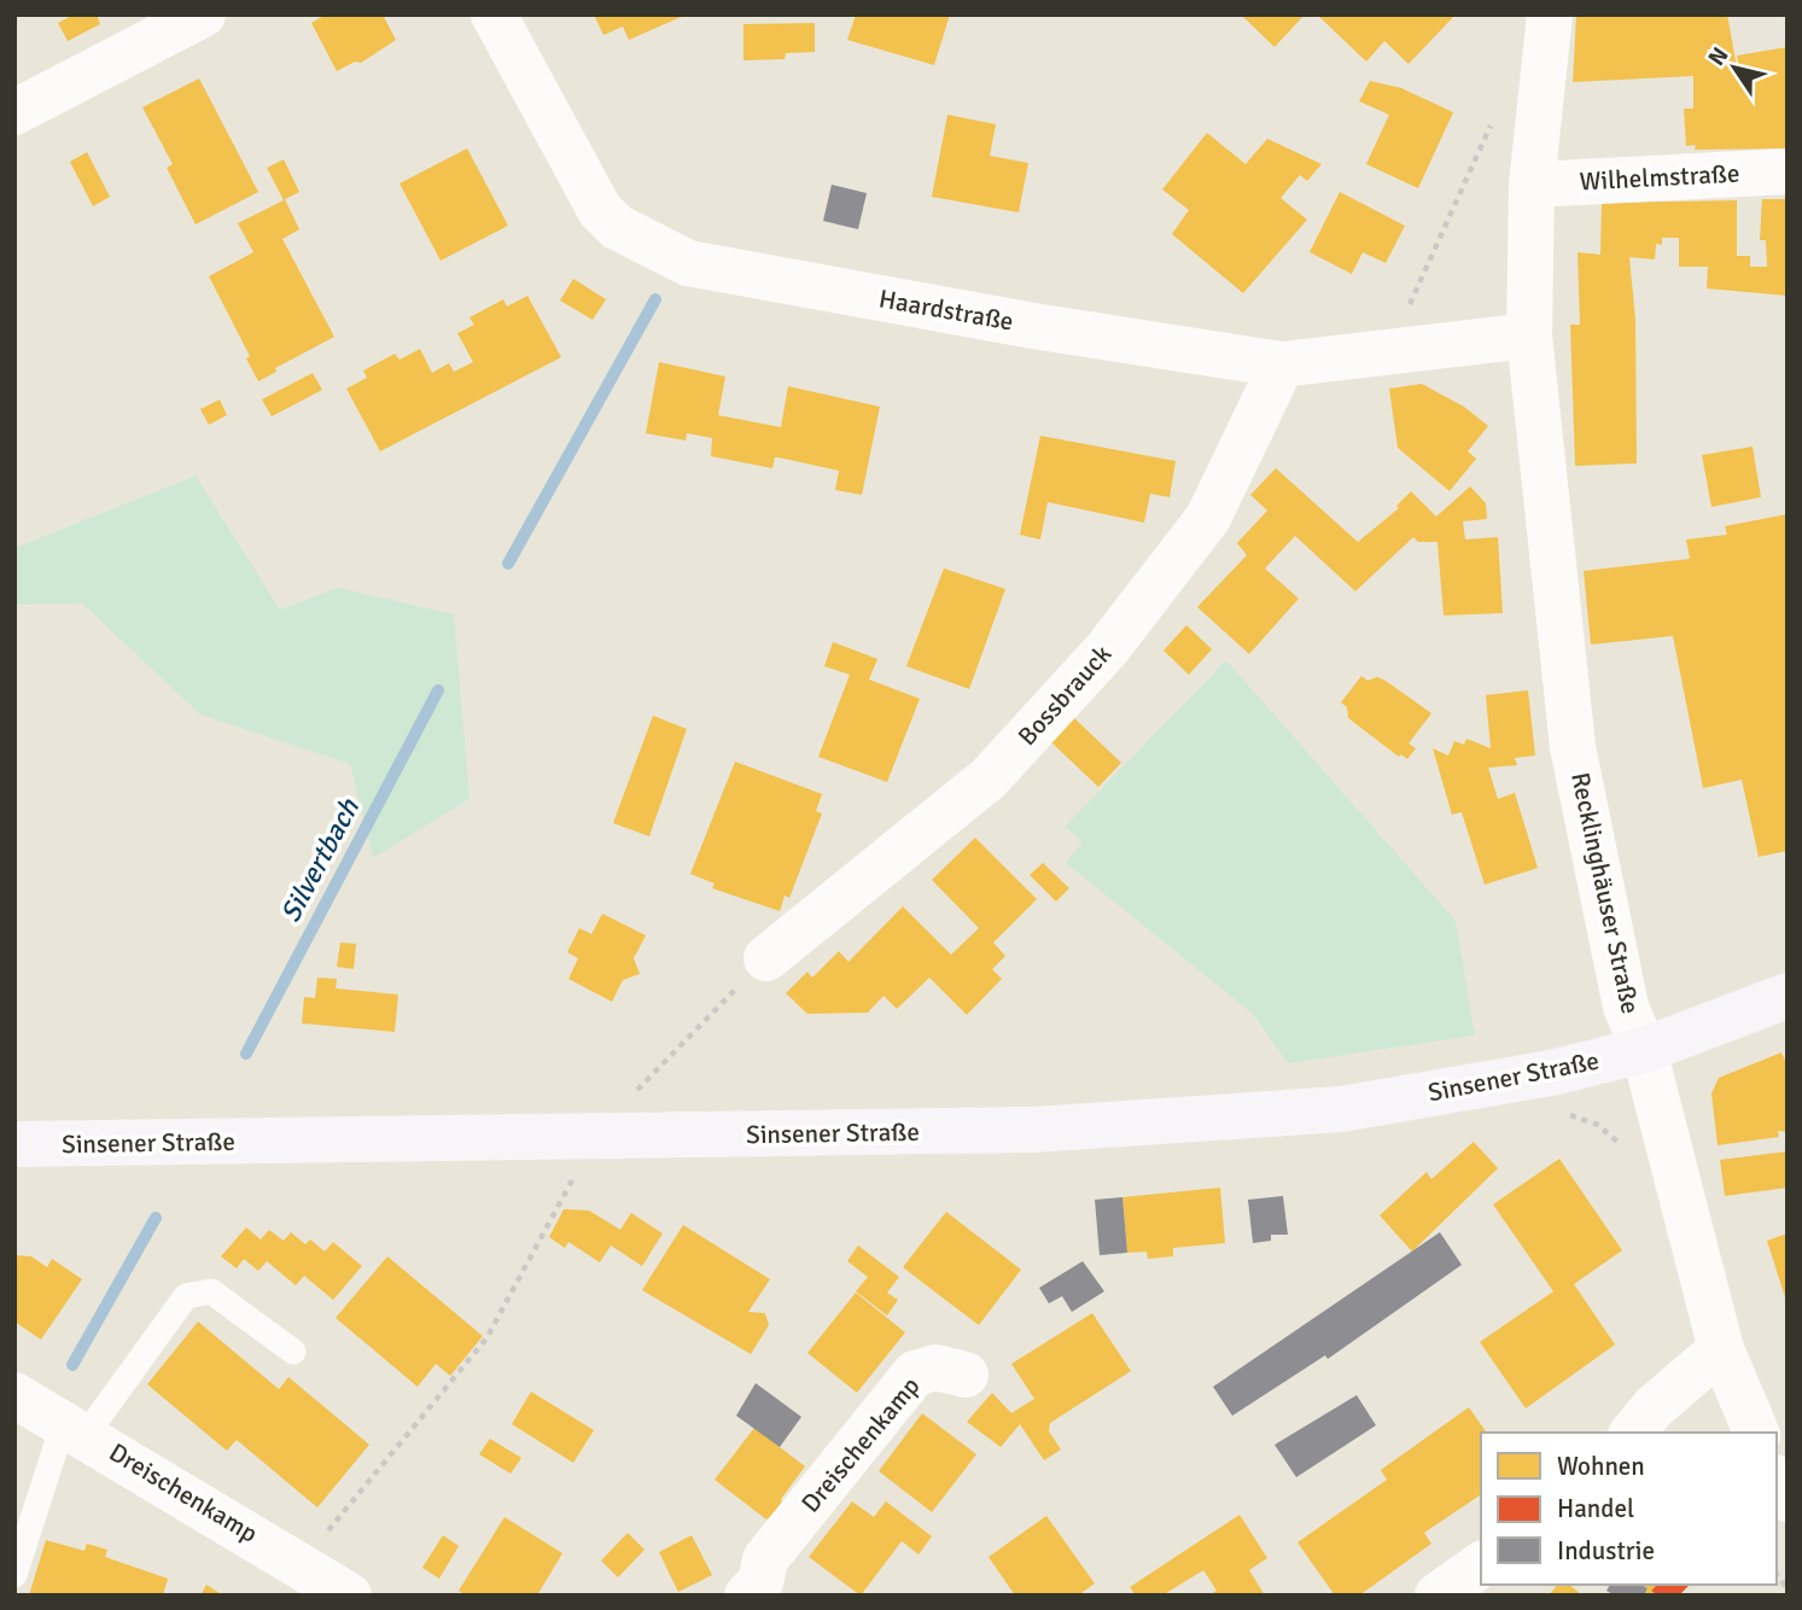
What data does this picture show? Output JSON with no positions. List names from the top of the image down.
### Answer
{
  "streets": {
    "main road": ["Sinsener Straße"],
    "street": [
      "Wilhelmstraße",
      "Haardstraße",
      "Bossbrauck",
      "Recklinghäuser Straße",
      "Dreischenkamp"
    ]
  },
  "crossings": [
    ["Wilhelmstraße", "Recklinghäuser Straße"],
    ["Haardstraße", "Bossbrauck"],
    ["Haardstraße", "Recklinghäuser Straße"],
    ["Recklinghäuser Straße", "Sinsener Straße"]
  ],
  "water": ["Silvertbach"],
  "legend": ["Wohnen", "Handel", "Industrie"],
  "north": "top left"
}
